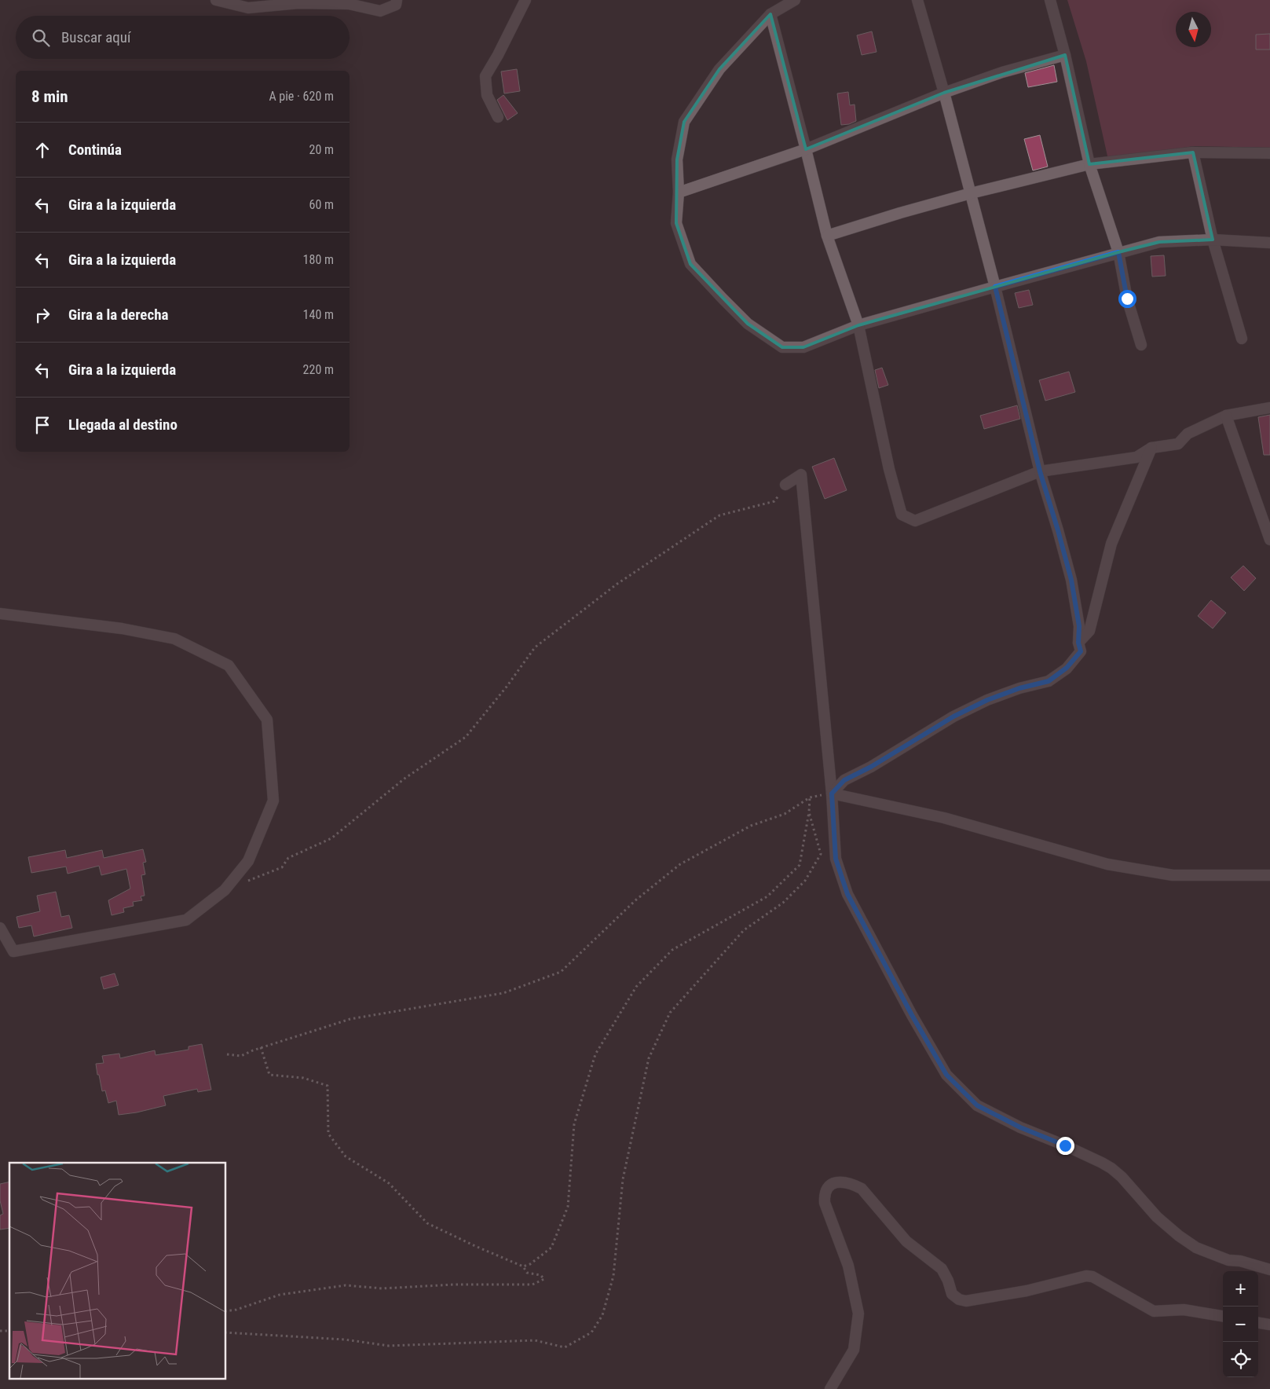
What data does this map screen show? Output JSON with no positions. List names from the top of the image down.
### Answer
{
  "north": "bottom",
  "page": {
    "search": "Buscar aquí",
    "heading": ["8 min", "A pie · 620 m"],
    "list": [
      ["Continúa", "20 m"],
      ["Gira a la izquierda", "60 m"],
      ["Gira a la izquierda", "180 m"],
      ["Gira a la derecha", "140 m"],
      ["Gira a la izquierda", "220 m"],
      "Llegada al destino"
    ],
    "map_buttons": ["+", "−"]
  }
}
